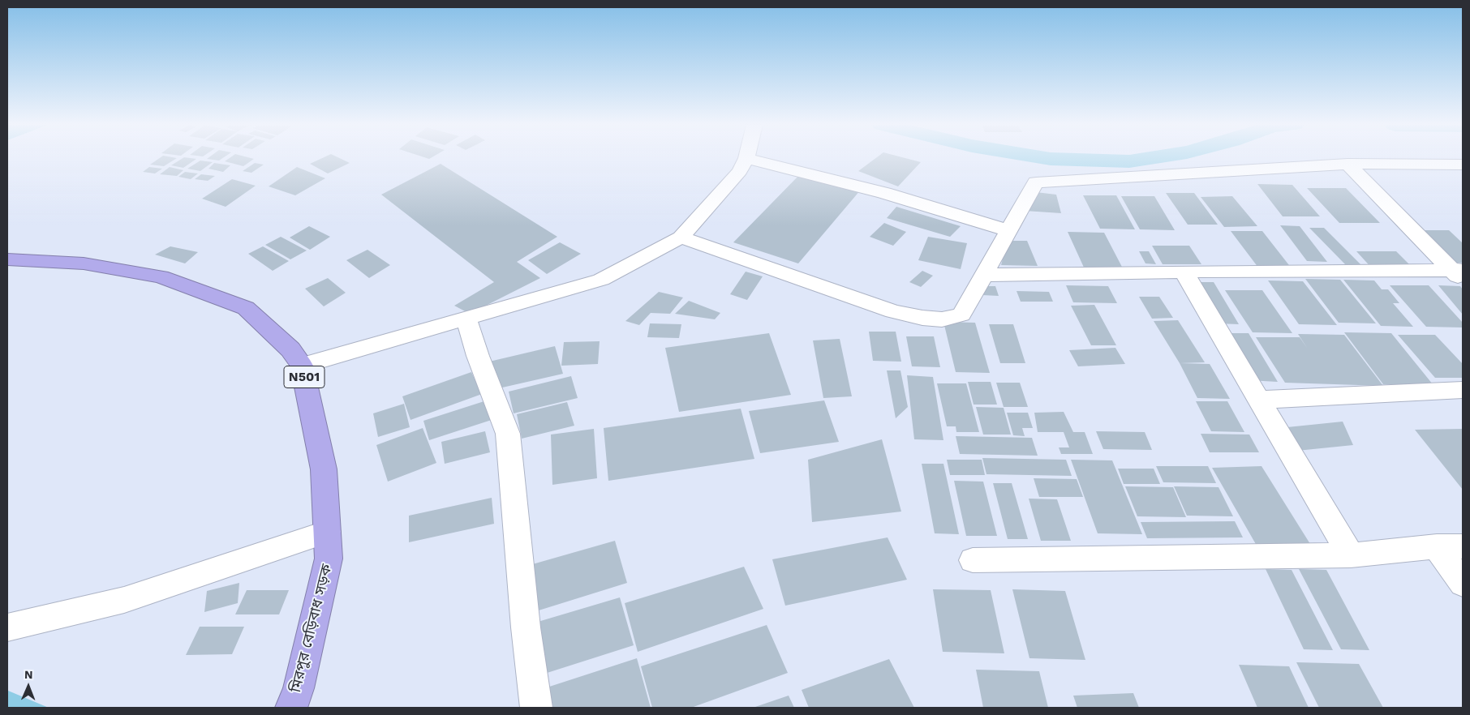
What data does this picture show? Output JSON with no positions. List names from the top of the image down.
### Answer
{
  "streets": {
    "highway": ["N501", "মিরপুর বেড়িবাধ সড়ক"]
  },
  "north": "top"
}
